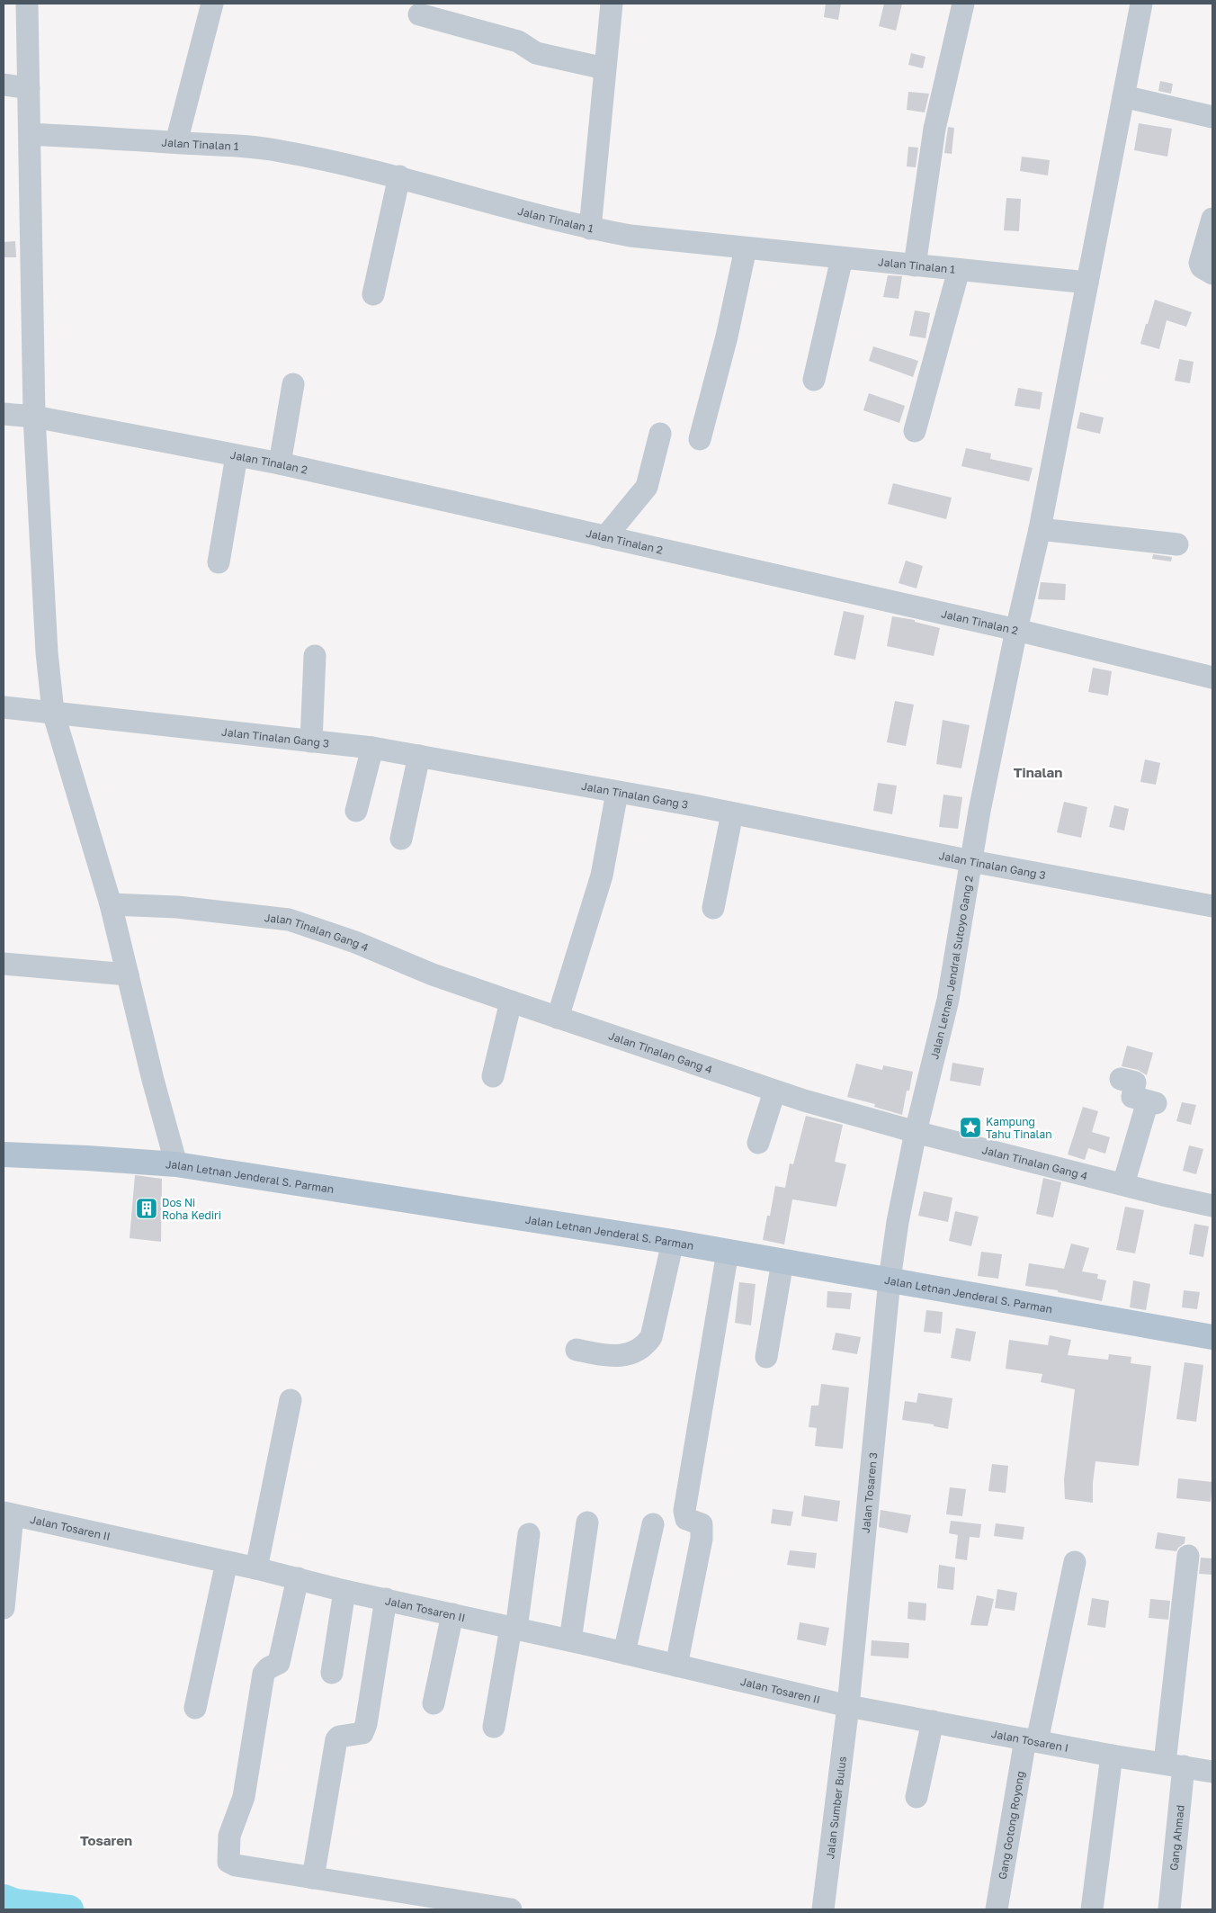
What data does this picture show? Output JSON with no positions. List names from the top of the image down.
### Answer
{
  "streets": {
    "main road": ["Jalan Letnan Jenderal S. Parman"],
    "street": [
      "Jalan Tinalan 1",
      "Jalan Tinalan 2",
      "Jalan Tinalan Gang 3",
      "Jalan Tinalan Gang 4",
      "Jalan Letnan Jendral Sutoyo Gang 2",
      "Jalan Tosaren 3",
      "Jalan Tosaren II",
      "Jalan Tosaren I",
      "Jalan Sumber Bulus",
      "Gang Gotong Royong",
      "Gang Ahmad"
    ]
  },
  "crossings": [
    ["Jalan Tinalan 1", "Jalan Letnan Jendral Sutoyo Gang 2"],
    ["Jalan Tinalan 2", "Jalan Letnan Jendral Sutoyo Gang 2"],
    ["Jalan Tinalan Gang 3", "Jalan Letnan Jendral Sutoyo Gang 2"],
    ["Jalan Tinalan Gang 4", "Jalan Letnan Jendral Sutoyo Gang 2"],
    ["Jalan Letnan Jendral Sutoyo Gang 2", "Jalan Letnan Jenderal S. Parman"],
    ["Jalan Letnan Jendral Sutoyo Gang 2", "Jalan Tosaren 3"],
    ["Jalan Letnan Jenderal S. Parman", "Jalan Tosaren 3"],
    ["Jalan Tosaren 3", "Jalan Tosaren II"],
    ["Jalan Tosaren 3", "Jalan Tosaren I"],
    ["Jalan Tosaren 3", "Jalan Sumber Bulus"],
    ["Jalan Tosaren II", "Jalan Tosaren I"],
    ["Jalan Tosaren II", "Jalan Sumber Bulus"],
    ["Jalan Tosaren I", "Jalan Sumber Bulus"],
    ["Jalan Tosaren I", "Gang Gotong Royong"],
    ["Jalan Tosaren I", "Gang Ahmad"]
  ],
  "districts": ["Tinalan", "Tosaren"],
  "places": {
    "place": ["Kampung Tahu Tinalan"],
    "building": ["Dos Ni Roha Kediri"]
  }
}
